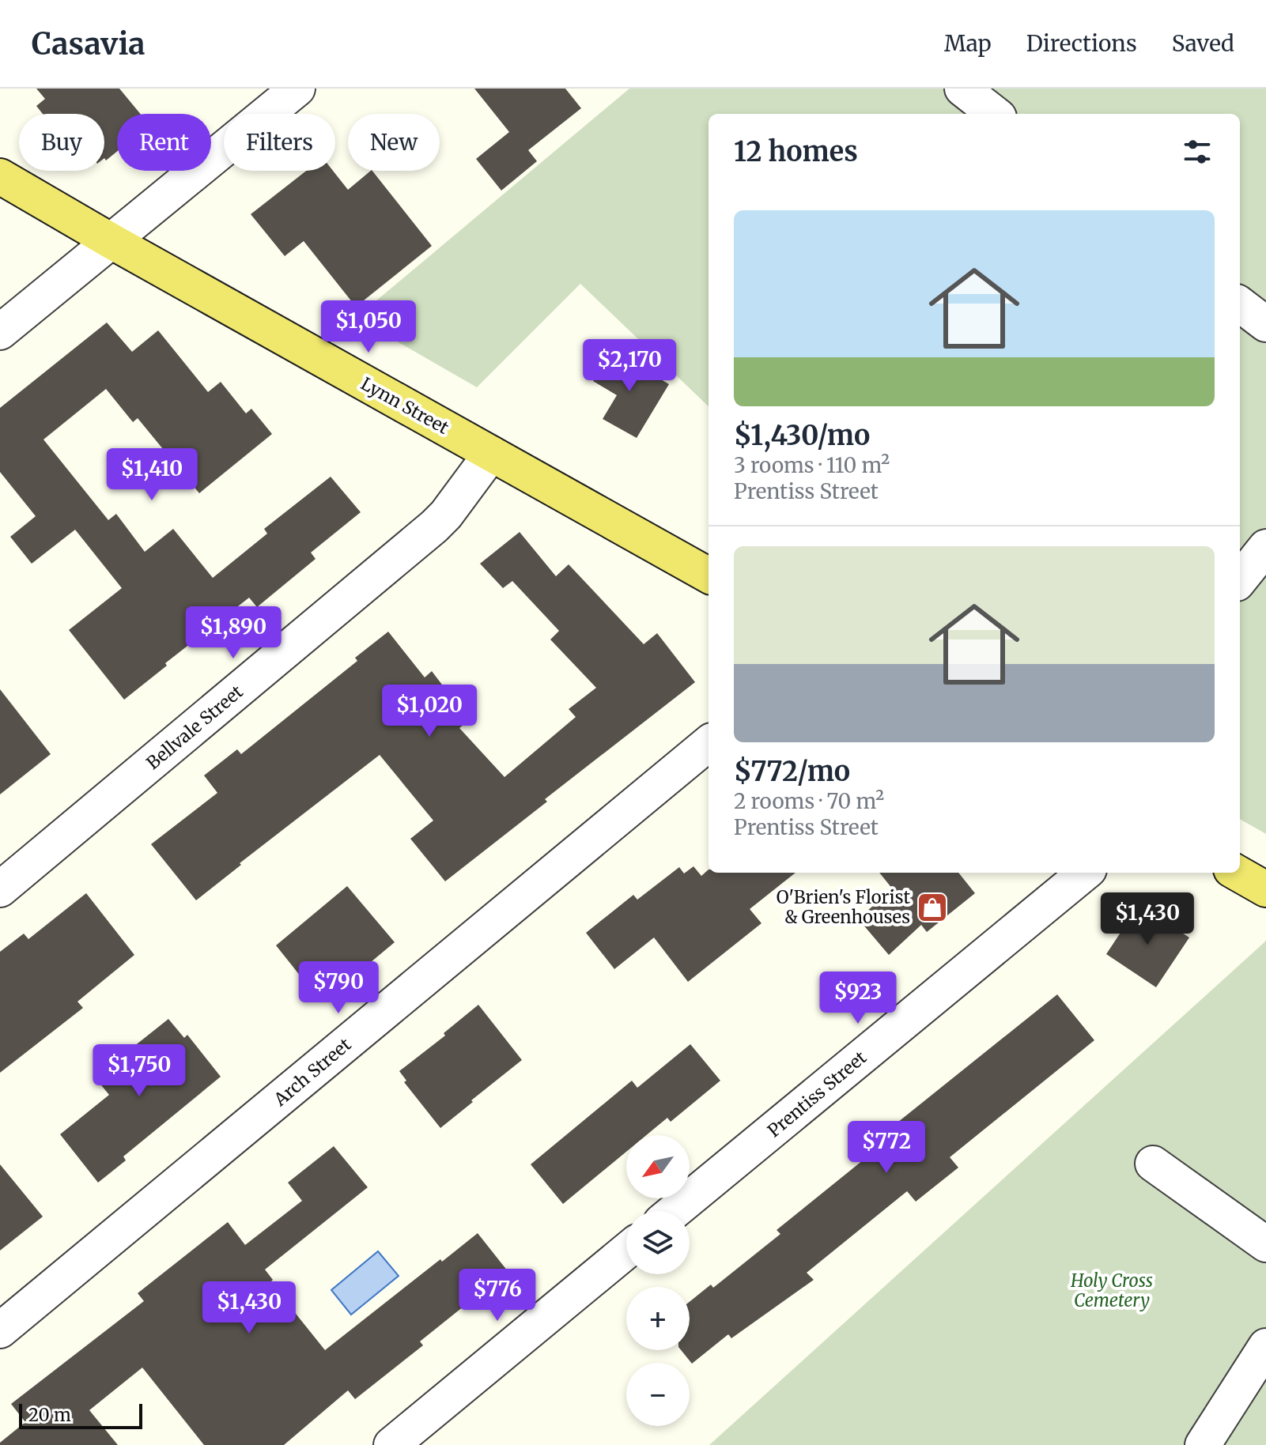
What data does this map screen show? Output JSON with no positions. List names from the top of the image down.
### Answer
{
  "streets": {
    "main road": ["Lynn Street"],
    "street": ["Bellvale Street", "Arch Street", "Prentiss Street"]
  },
  "crossings": [
    ["Lynn Street", "Bellvale Street"]
  ],
  "parks": ["Holy Cross Cemetery"],
  "places": {
    "shop": ["O'Brien's Florist & Greenhouses"]
  },
  "scale_bar": "20 m",
  "north": "bottom left",
  "page": {
    "header": "Casavia",
    "nav": ["Map", "Directions", "Saved"],
    "chip": [
      "Buy",
      "Rent",
      "Filters",
      "New"
    ],
    "heading": "12 homes",
    "list": [
      {
        "name": "$1,430/mo",
        "note": "3 rooms · 110 m² · Prentiss Street"
      },
      {
        "name": "$772/mo",
        "note": "2 rooms · 70 m² · Prentiss Street"
      }
    ],
    "price": [
      "$1,050",
      "$2,170",
      "$1,410",
      "$1,890",
      "$1,020",
      "$1,430",
      "$790",
      "$923",
      "$1,750",
      "$772",
      "$776",
      "$1,430"
    ],
    "map_buttons": ["+", "−"],
    "scale": "20 m"
  }
}
